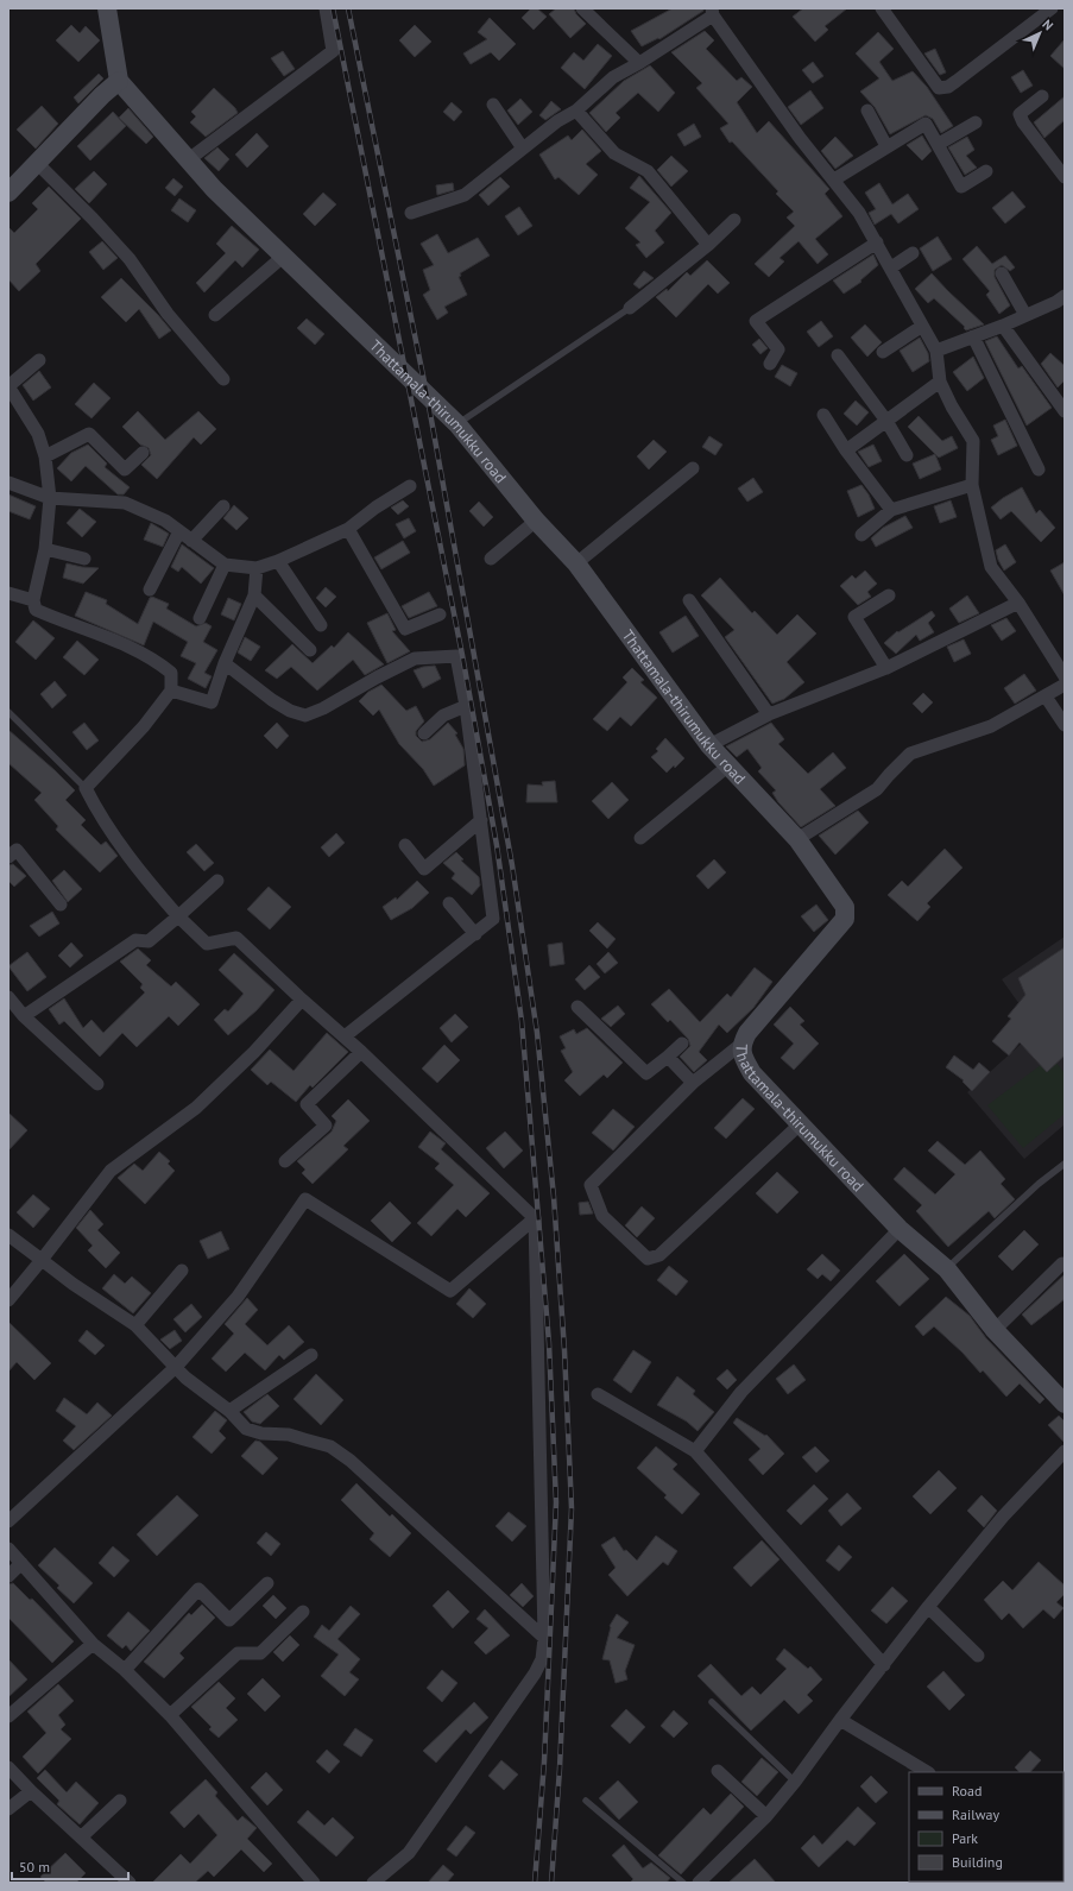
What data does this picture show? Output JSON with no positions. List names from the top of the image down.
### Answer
{
  "streets": {
    "street": ["Thattamala-thirumukku road"]
  },
  "legend": [
    "Road",
    "Railway",
    "Park",
    "Building"
  ],
  "scale_bar": "50 m",
  "north": "top right"
}
